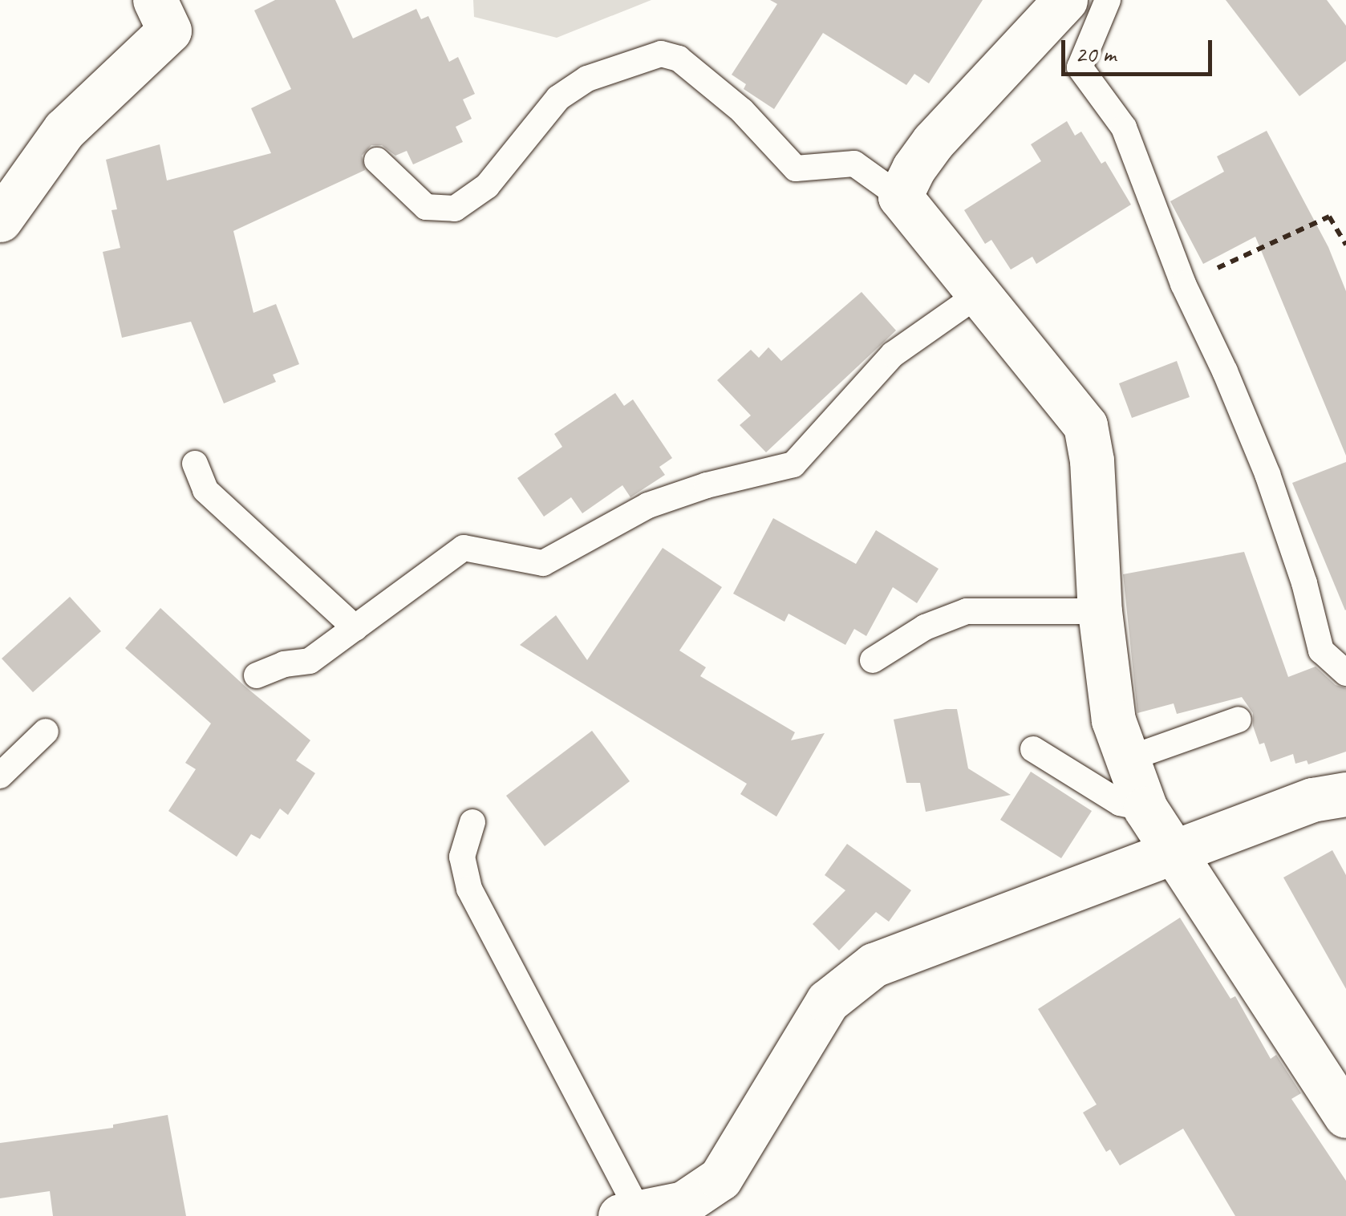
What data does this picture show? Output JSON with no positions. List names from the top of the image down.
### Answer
{
  "scale_bar": "20 m"
}
